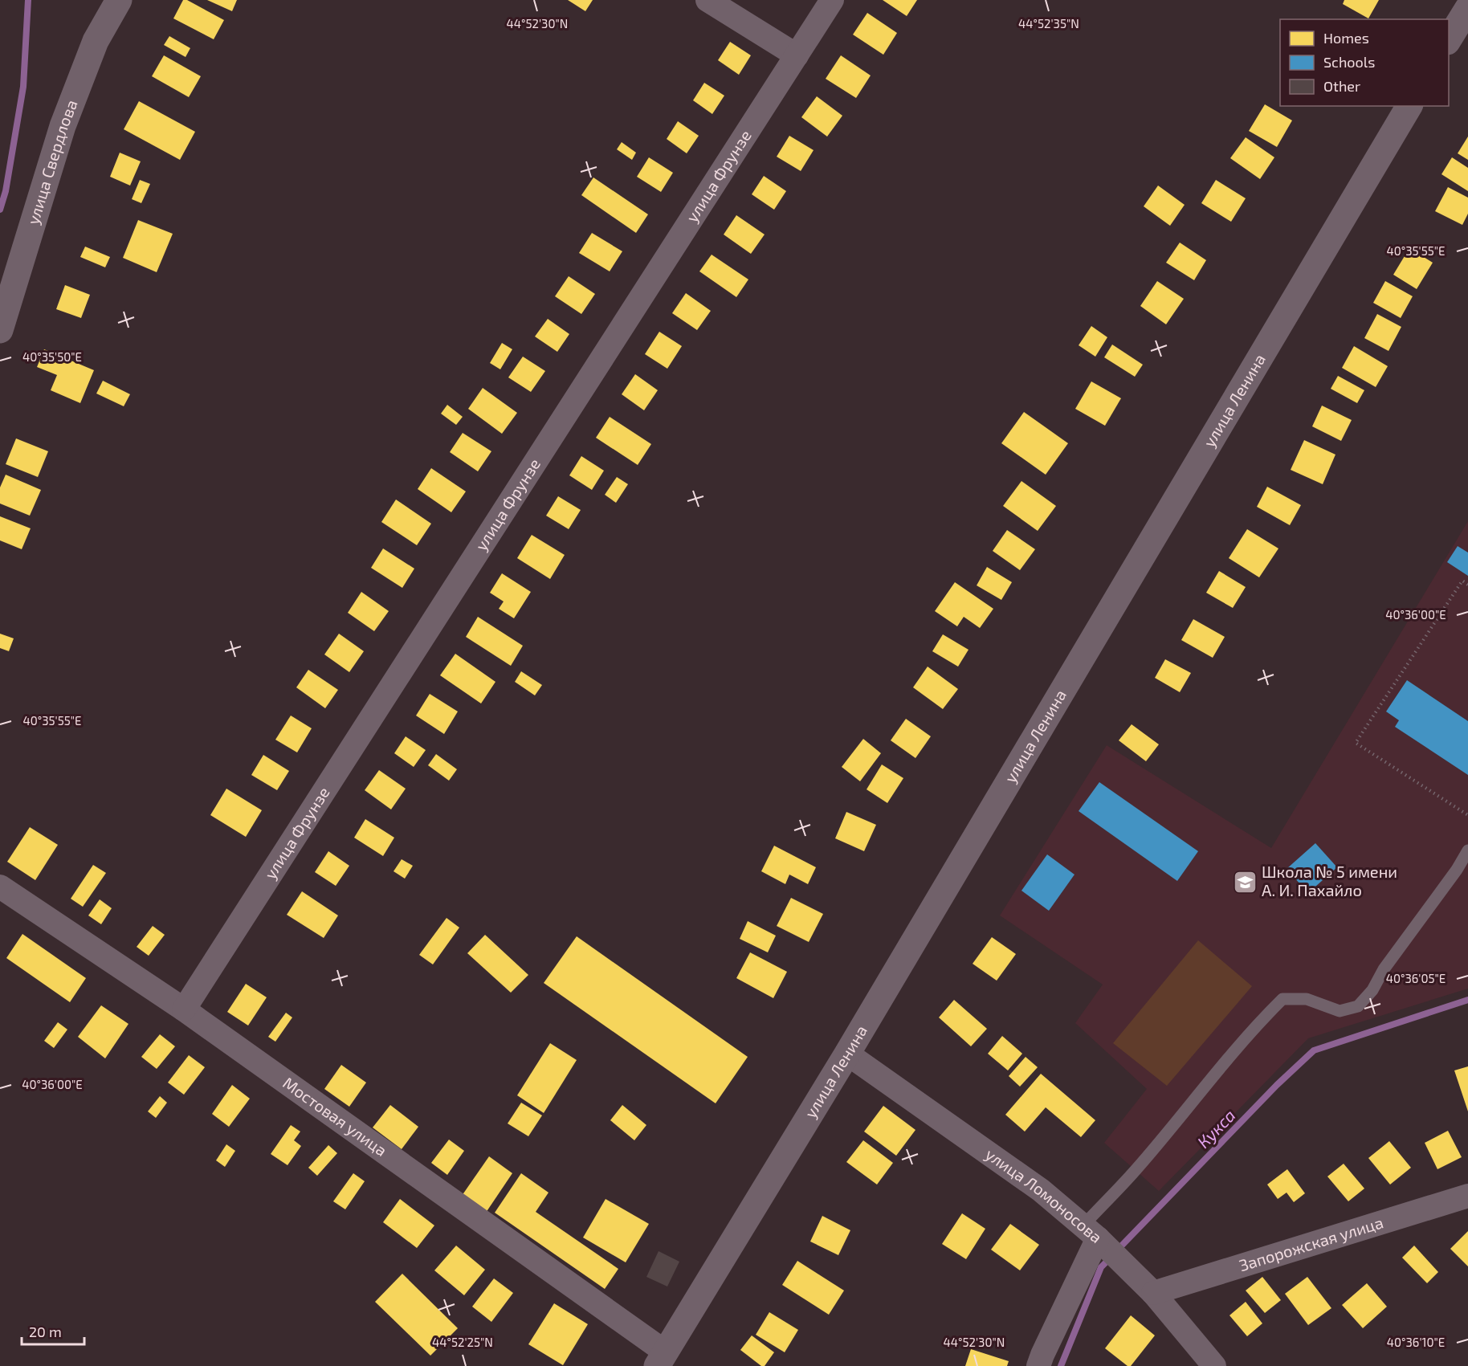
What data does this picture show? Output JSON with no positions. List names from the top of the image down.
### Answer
{
  "streets": {
    "street": [
      "улица Свердлова",
      "улица Фрунзе",
      "улица Ленина",
      "Мостовая улица",
      "улица Ломоносова",
      "Запорожская улица"
    ]
  },
  "crossings": [
    ["улица Фрунзе", "Мостовая улица"],
    ["улица Ленина", "Мостовая улица"],
    ["улица Ленина", "улица Ломоносова"],
    ["улица Ломоносова", "Запорожская улица"]
  ],
  "water": ["Кукса"],
  "places": {
    "school or university": ["Школа № 5 имени А. И. Пахайло"]
  },
  "legend": ["Homes", "Schools", "Other"],
  "scale_bar": "20 m",
  "coordinates": [
    "44°52'30\"N",
    "44°52'35\"N",
    "40°35'55\"E",
    "40°35'50\"E",
    "40°36'00\"E",
    "40°36'05\"E",
    "44°52'25\"N",
    "40°36'10\"E"
  ]
}
